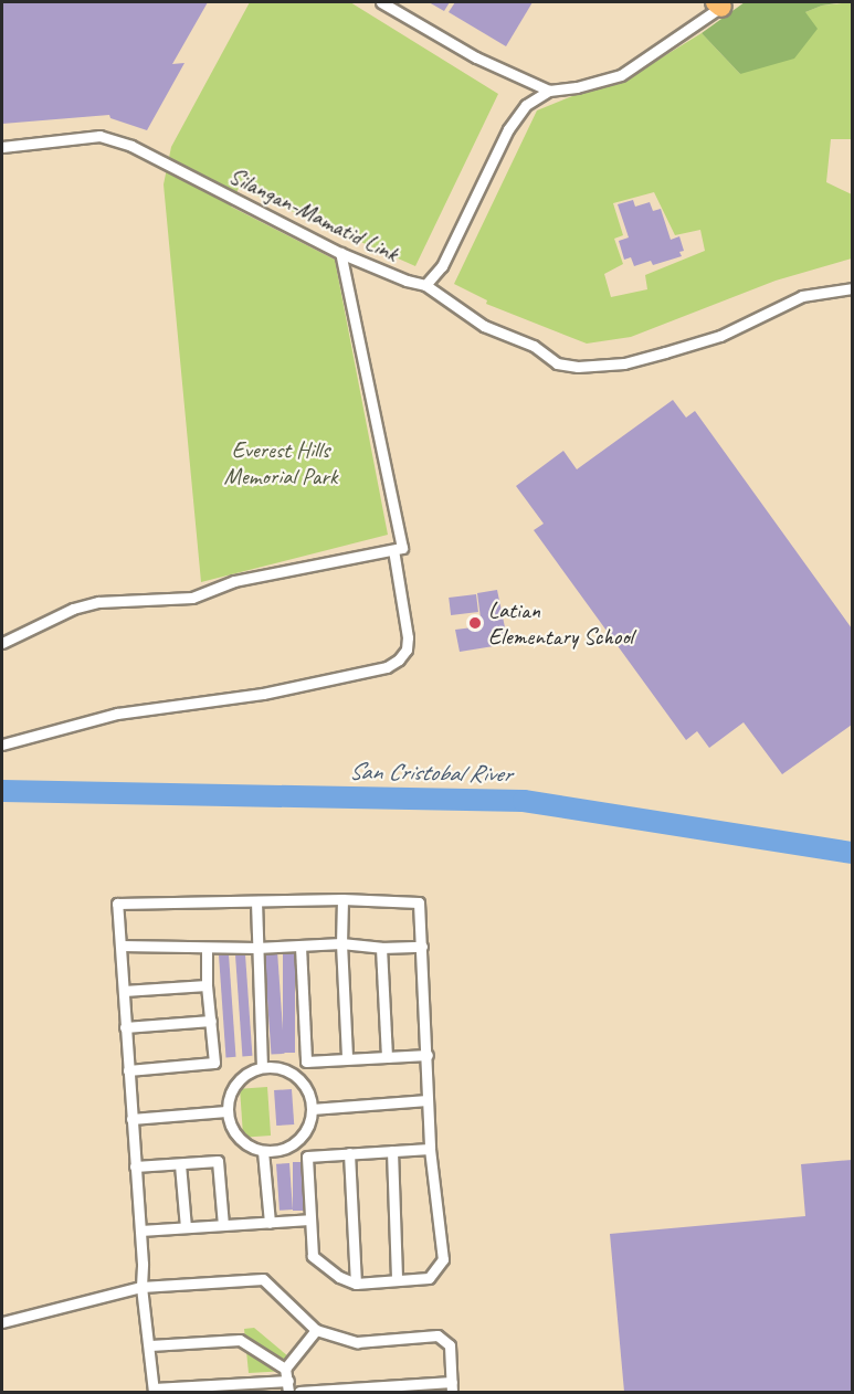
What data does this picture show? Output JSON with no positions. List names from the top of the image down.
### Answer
{
  "streets": {
    "street": ["Silangan-Mamatid Link"]
  },
  "water": ["San Cristobal River"],
  "parks": ["Everest Hills Memorial Park"],
  "places": ["Latian Elementary School"]
}
